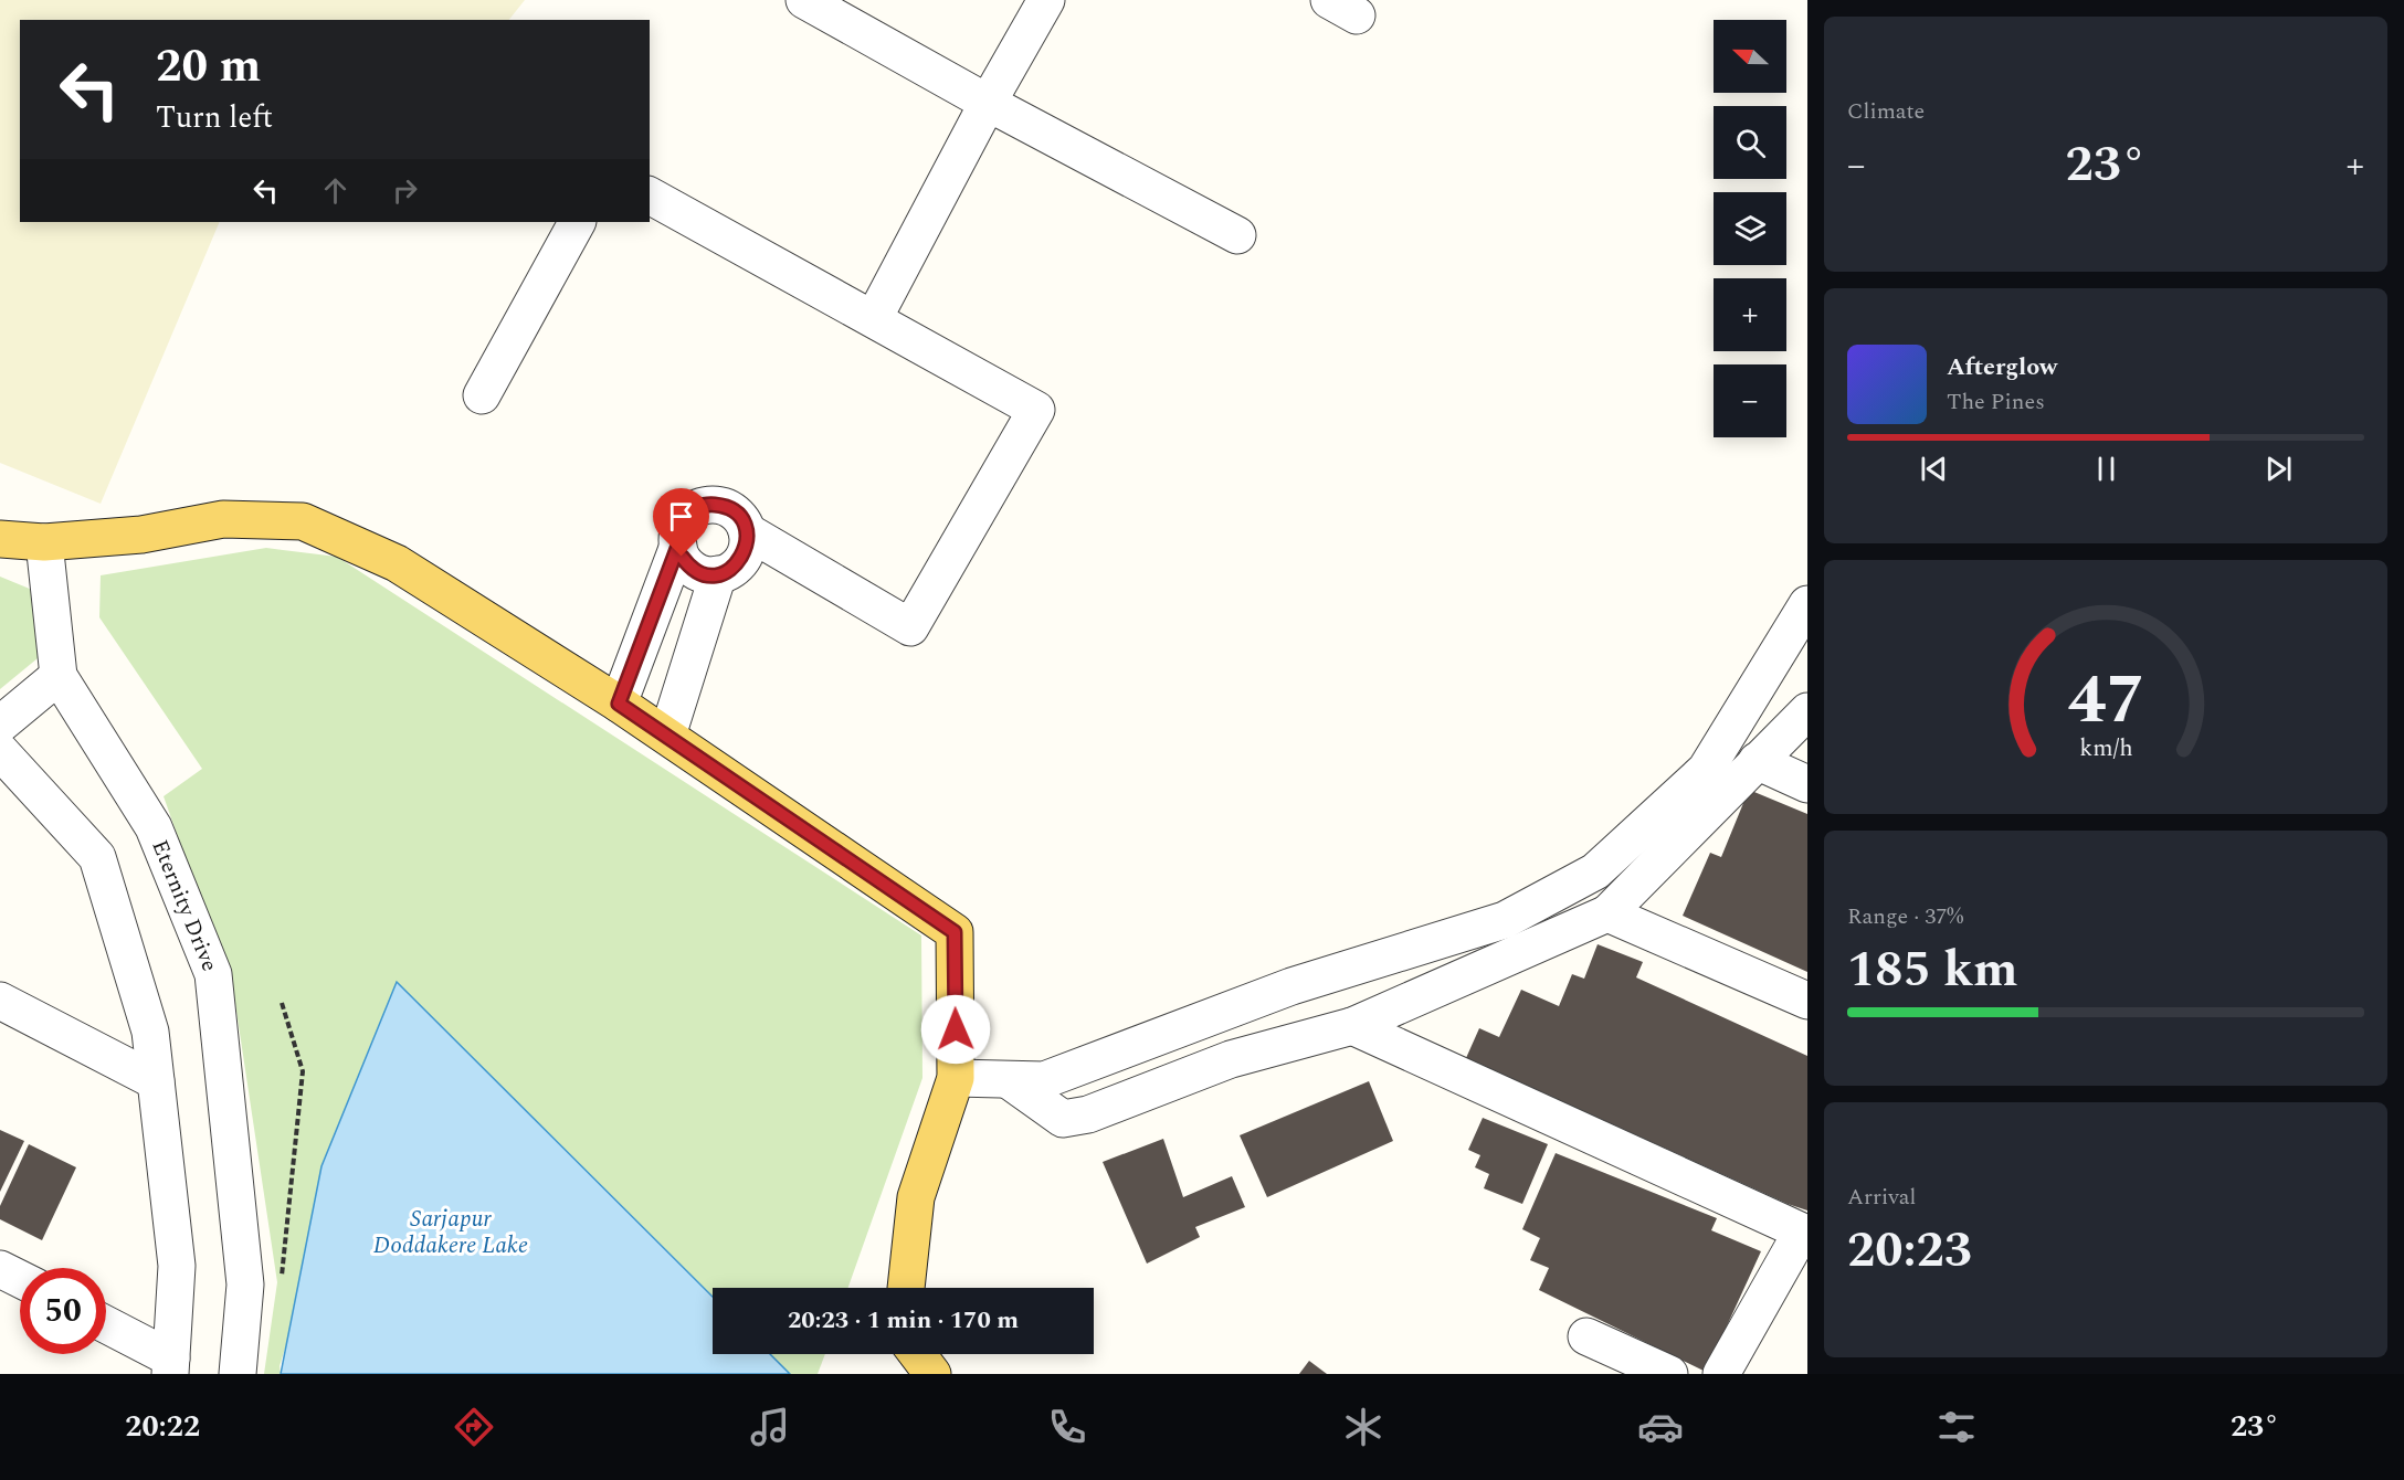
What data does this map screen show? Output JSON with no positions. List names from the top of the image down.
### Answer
{
  "streets": {
    "street": ["Eternity Drive"]
  },
  "water": ["Sarjapur Doddakere Lake"],
  "north": "left",
  "page": {
    "tile": [
      "Climate",
      ["Range · 37%", "185 km"],
      ["Arrival", "20:23"]
    ],
    "map_buttons": ["+", "−"],
    "turn": ["20 m", "Turn left"],
    "heat": ["−", "23°", "+"],
    "song": ["Afterglow", "The Pines"],
    "limit": "50",
    "trip": "20:23 · 1 min · 170 m",
    "tabs": ["20:22", "23°"],
    "gauge": ["47", "km/h"]
  }
}
